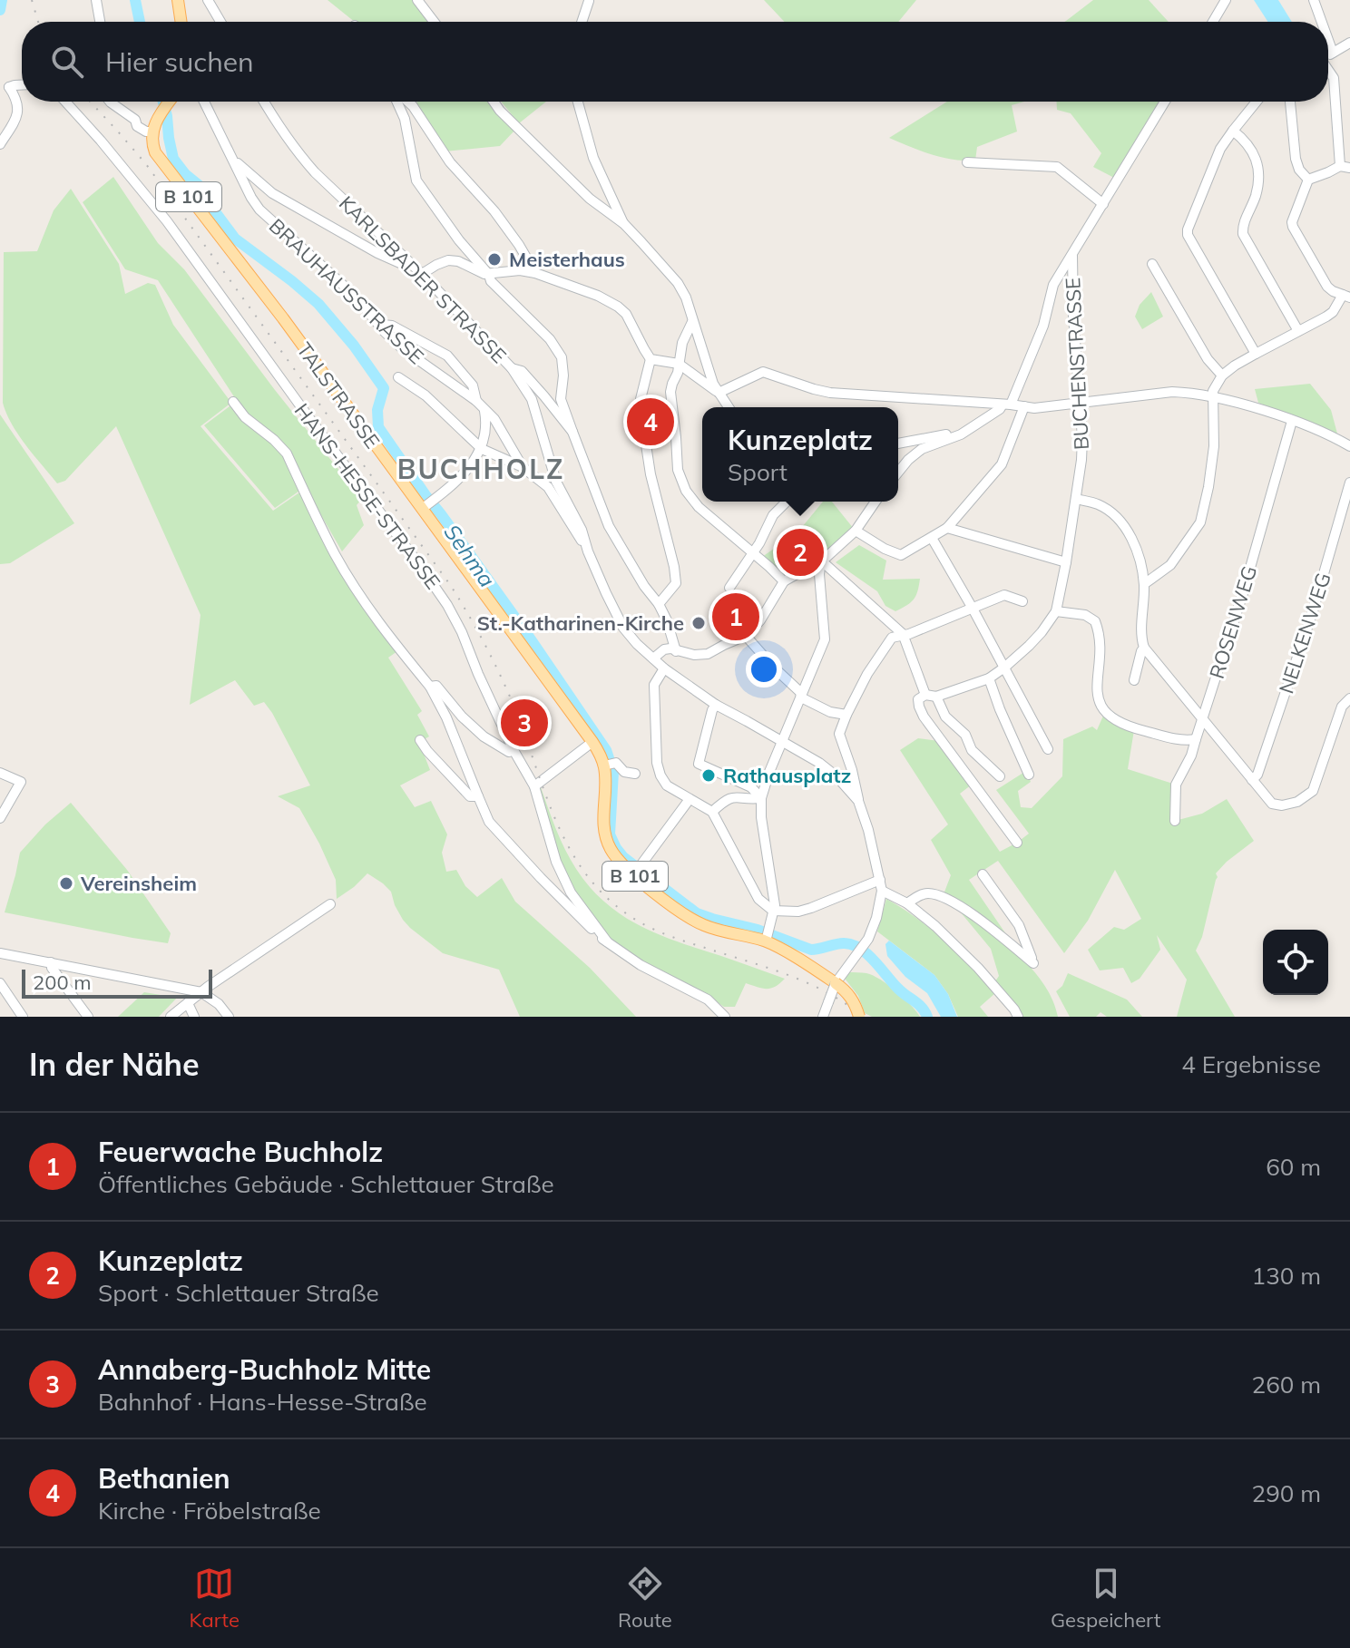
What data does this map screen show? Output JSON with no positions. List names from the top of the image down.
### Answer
{
  "streets": {
    "main road": ["B 101", "TALSTRASSE"],
    "street": [
      "KARLSBADER STRASSE",
      "BRAUHAUSSTRASSE",
      "BUCHENSTRASSE",
      "HANS-HESSE-STRASSE",
      "ROSENWEG",
      "NELKENWEG"
    ]
  },
  "crossings": [
    ["KARLSBADER STRASSE", "TALSTRASSE"]
  ],
  "districts": ["BUCHHOLZ"],
  "water": ["Sehma"],
  "places": [
    "Meisterhaus",
    "St.-Katharinen-Kirche",
    "Rathausplatz",
    "Vereinsheim"
  ],
  "scale_bar": "200 m",
  "page": {
    "search": "Hier suchen",
    "pins": [
      "4",
      "2",
      "1",
      "3"
    ],
    "popup": ["Kunzeplatz", "Sport"],
    "scale": "200 m",
    "heading": ["In der Nähe", "4 Ergebnisse"],
    "list": [
      {
        "mark": "1",
        "name": "Feuerwache Buchholz",
        "note": "Öffentliches Gebäude · Schlettauer Straße",
        "value": "60 m"
      },
      {
        "mark": "2",
        "name": "Kunzeplatz",
        "note": "Sport · Schlettauer Straße",
        "value": "130 m"
      },
      {
        "mark": "3",
        "name": "Annaberg-Buchholz Mitte",
        "note": "Bahnhof · Hans-Hesse-Straße",
        "value": "260 m"
      },
      {
        "mark": "4",
        "name": "Bethanien",
        "note": "Kirche · Fröbelstraße",
        "value": "290 m"
      }
    ],
    "nav": ["Karte", "Route", "Gespeichert"]
  }
}
